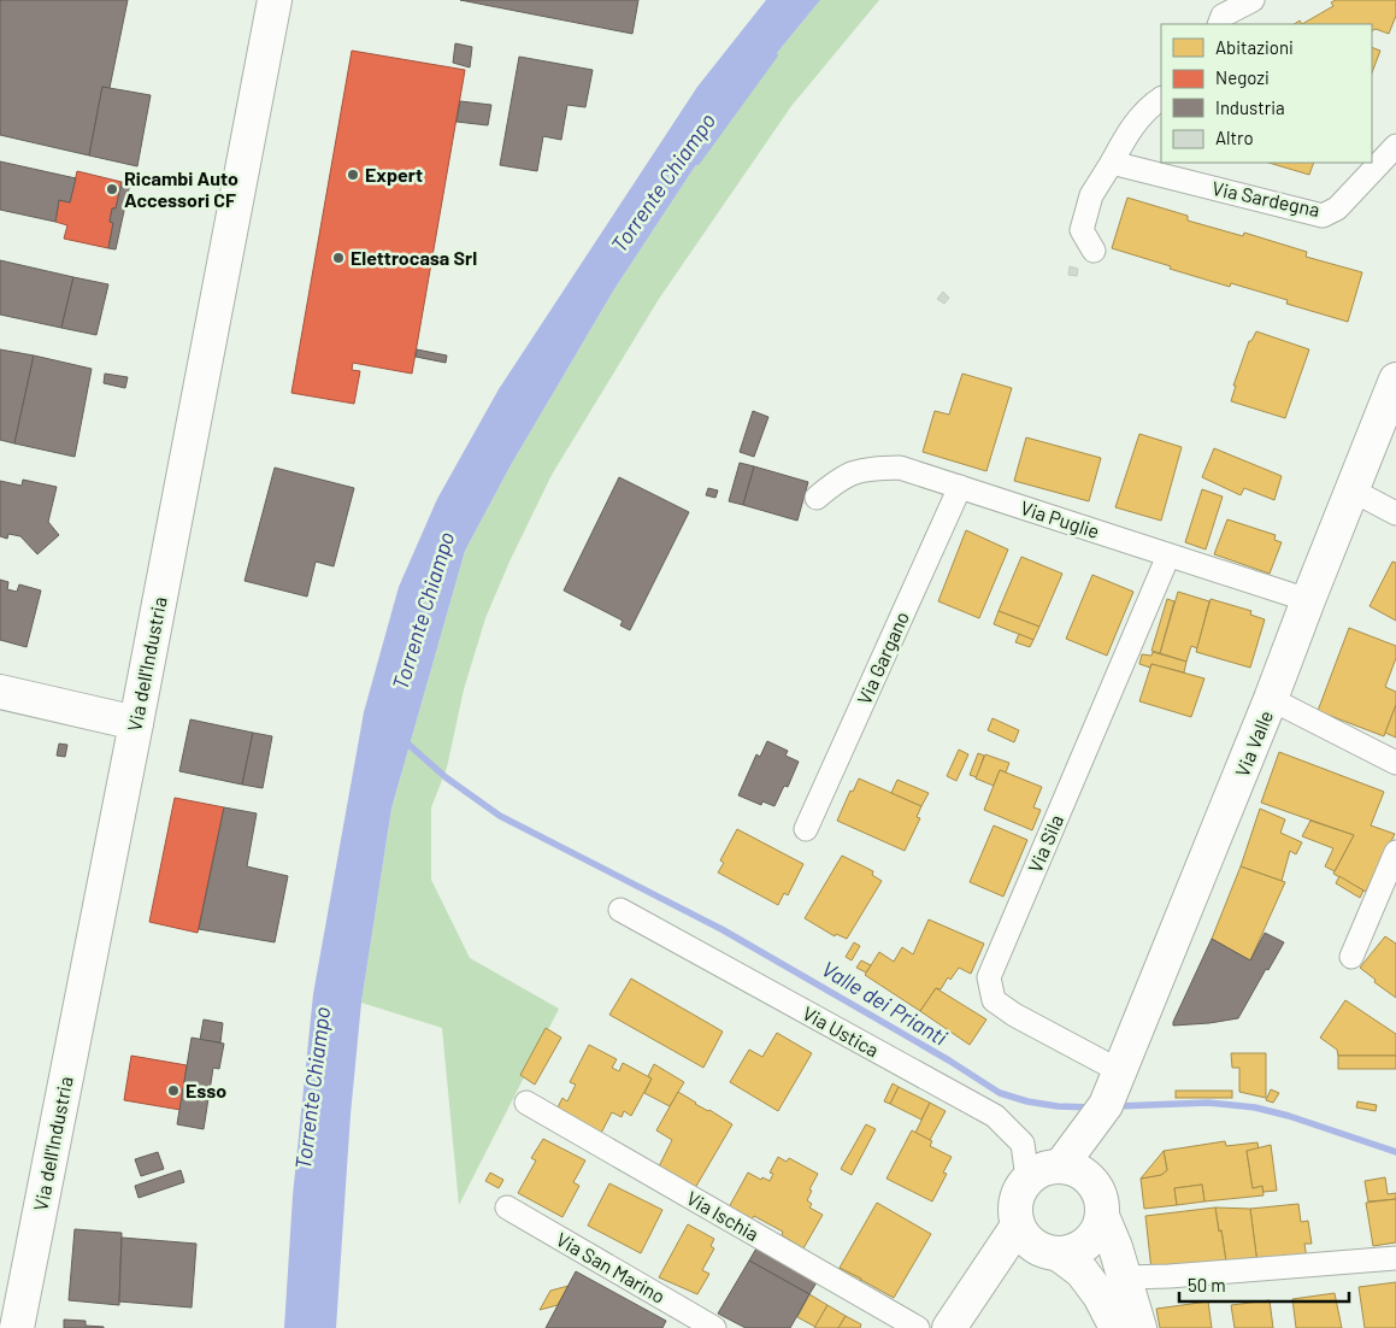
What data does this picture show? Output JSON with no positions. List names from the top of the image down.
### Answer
{
  "streets": {
    "main road": ["Via dell'Industria", "Via Valle"],
    "street": [
      "Via Sardegna",
      "Via Puglie",
      "Via Gargano",
      "Via Sila",
      "Via Ustica",
      "Via Ischia",
      "Via San Marino"
    ]
  },
  "crossings": [
    ["Via Puglie", "Via Gargano"],
    ["Via Puglie", "Via Valle"],
    ["Via Puglie", "Via Sila"],
    ["Via Valle", "Via Sila"],
    ["Via Valle", "Via Ustica"]
  ],
  "water": ["Torrente Chiampo", "Valle dei Prianti"],
  "places": [
    "Expert",
    "Ricambi Auto Accessori CF",
    "Elettrocasa Srl",
    "Esso"
  ],
  "legend": [
    "Abitazioni",
    "Negozi",
    "Industria",
    "Altro"
  ],
  "scale_bar": "50 m"
}
